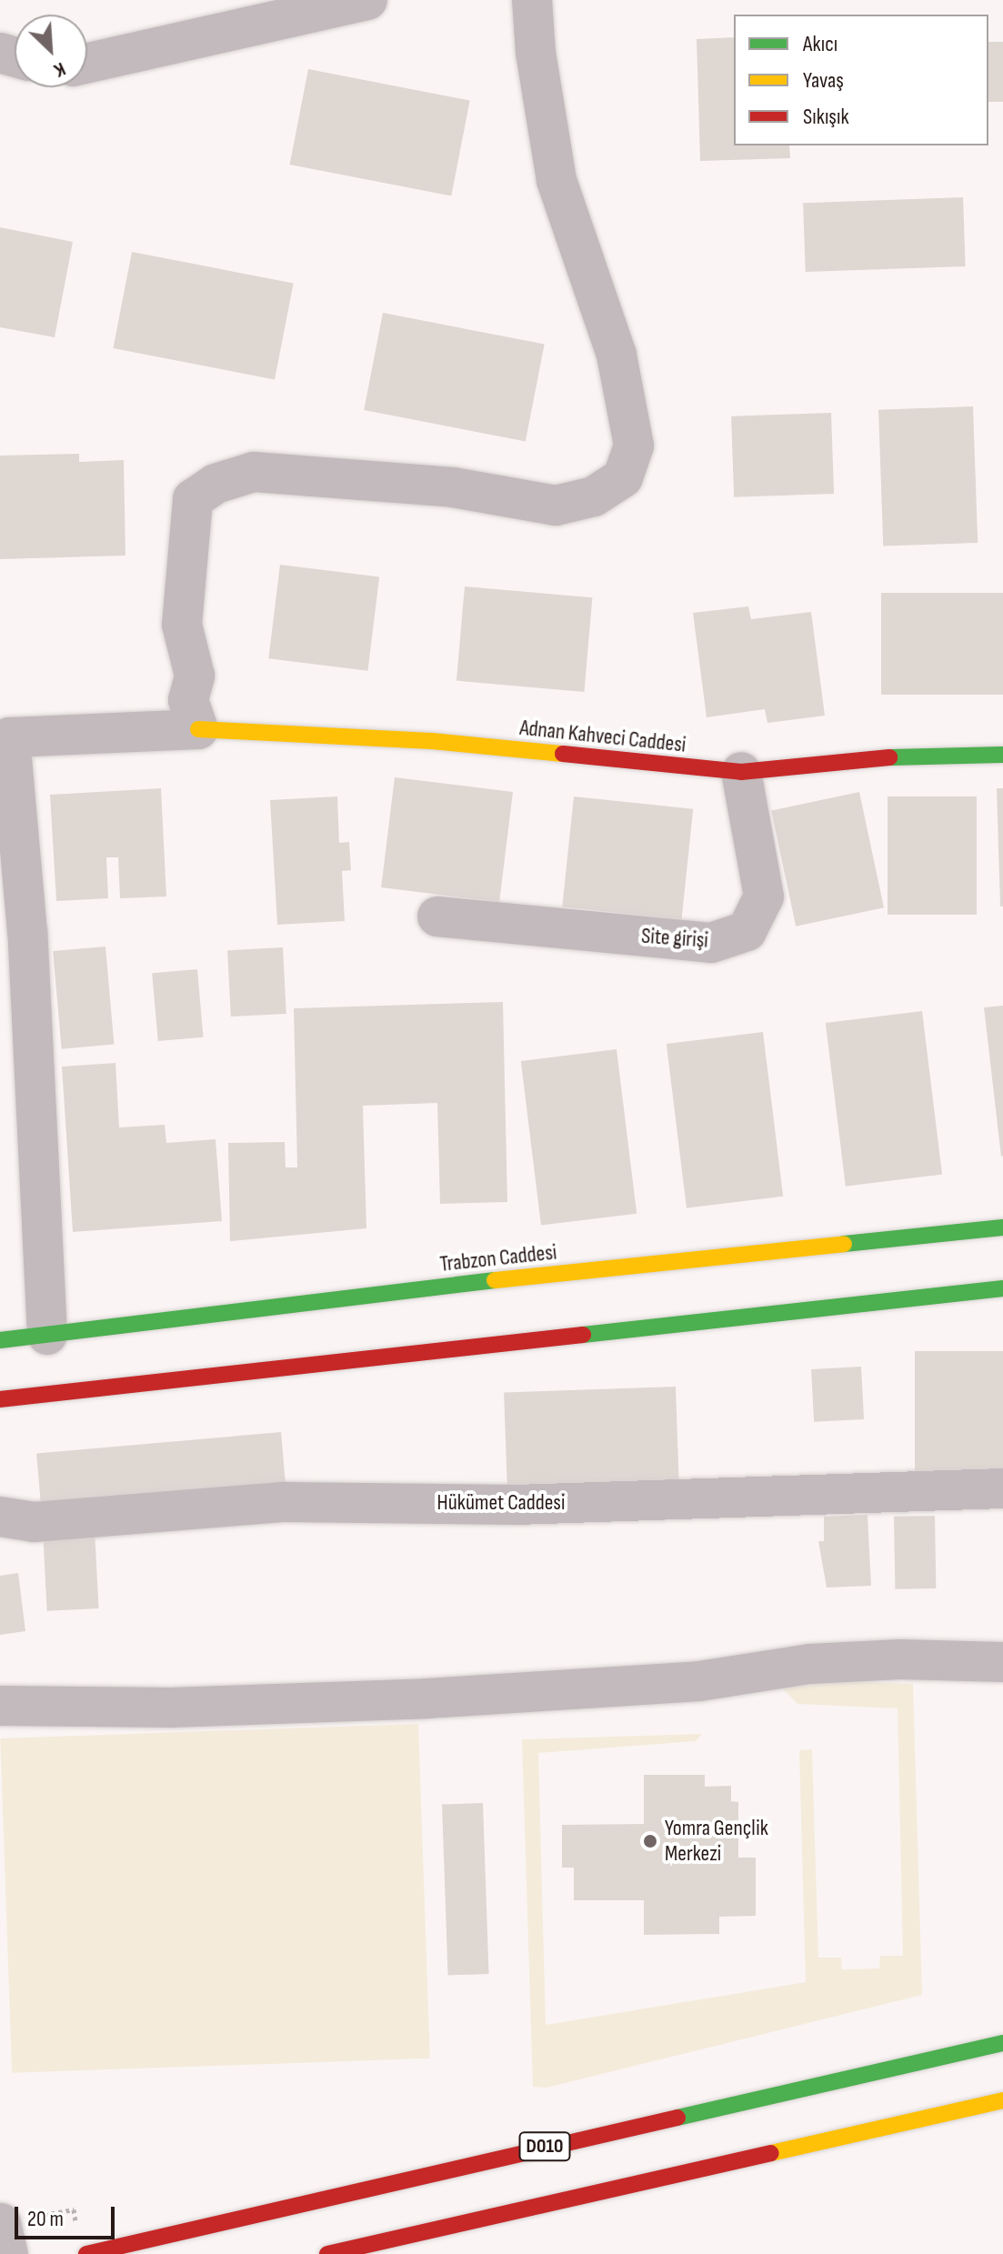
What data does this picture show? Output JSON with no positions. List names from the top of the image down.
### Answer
{
  "streets": {
    "main road": ["Adnan Kahveci Caddesi", "Trabzon Caddesi", "D010"],
    "street": ["Site girişi", "Hükümet Caddesi"]
  },
  "crossings": [
    ["Adnan Kahveci Caddesi", "Site girişi"]
  ],
  "places": ["Yomra Gençlik Merkezi"],
  "legend": ["Akıcı", "Yavaş", "Sıkışık"],
  "scale_bar": "20 m",
  "north": "bottom right"
}
